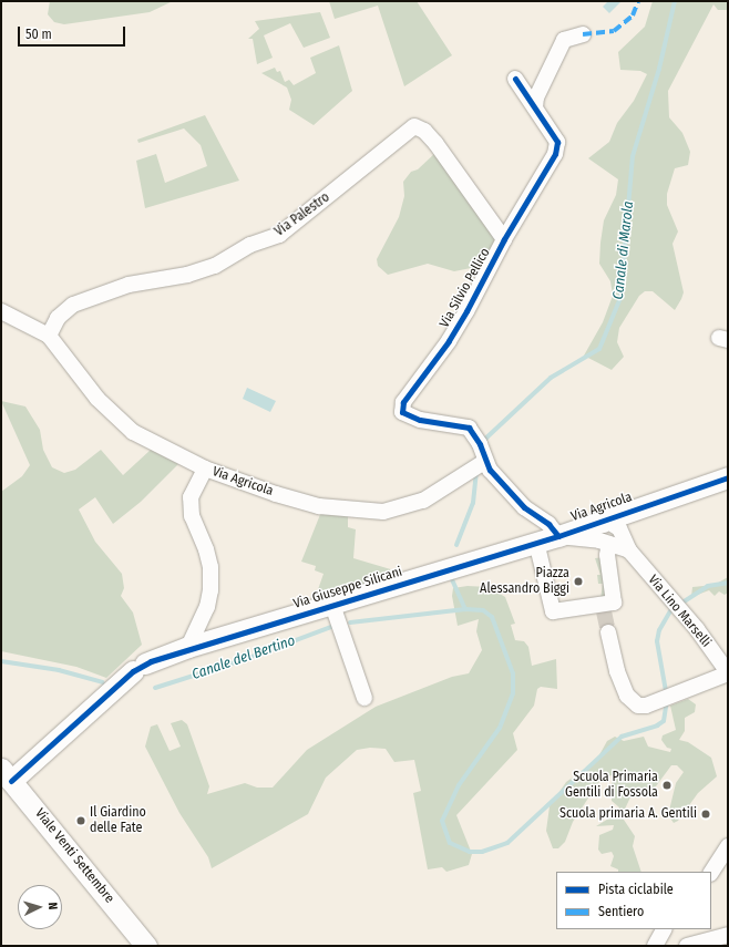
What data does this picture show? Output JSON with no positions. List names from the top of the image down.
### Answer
{
  "streets": {
    "street": [
      "Via Palestro",
      "Via Silvio Pellico",
      "Via Agricola",
      "Via Giuseppe Silicani",
      "Via Lino Marselli",
      "Viale Venti Settembre"
    ]
  },
  "crossings": [
    ["Via Palestro", "Via Silvio Pellico"],
    ["Via Palestro", "Via Agricola"],
    ["Via Silvio Pellico", "Via Agricola"],
    ["Via Agricola", "Via Giuseppe Silicani"],
    ["Via Agricola", "Via Lino Marselli"],
    ["Via Giuseppe Silicani", "Viale Venti Settembre"]
  ],
  "water": ["Canale di Marola", "Canale del Bertino"],
  "places": [
    "Piazza Alessandro Biggi",
    "Scuola Primaria Gentili di Fossola",
    "Scuola primaria A. Gentili",
    "Il Giardino delle Fate"
  ],
  "legend": ["Pista ciclabile", "Sentiero"],
  "scale_bar": "50 m",
  "north": "right"
}
